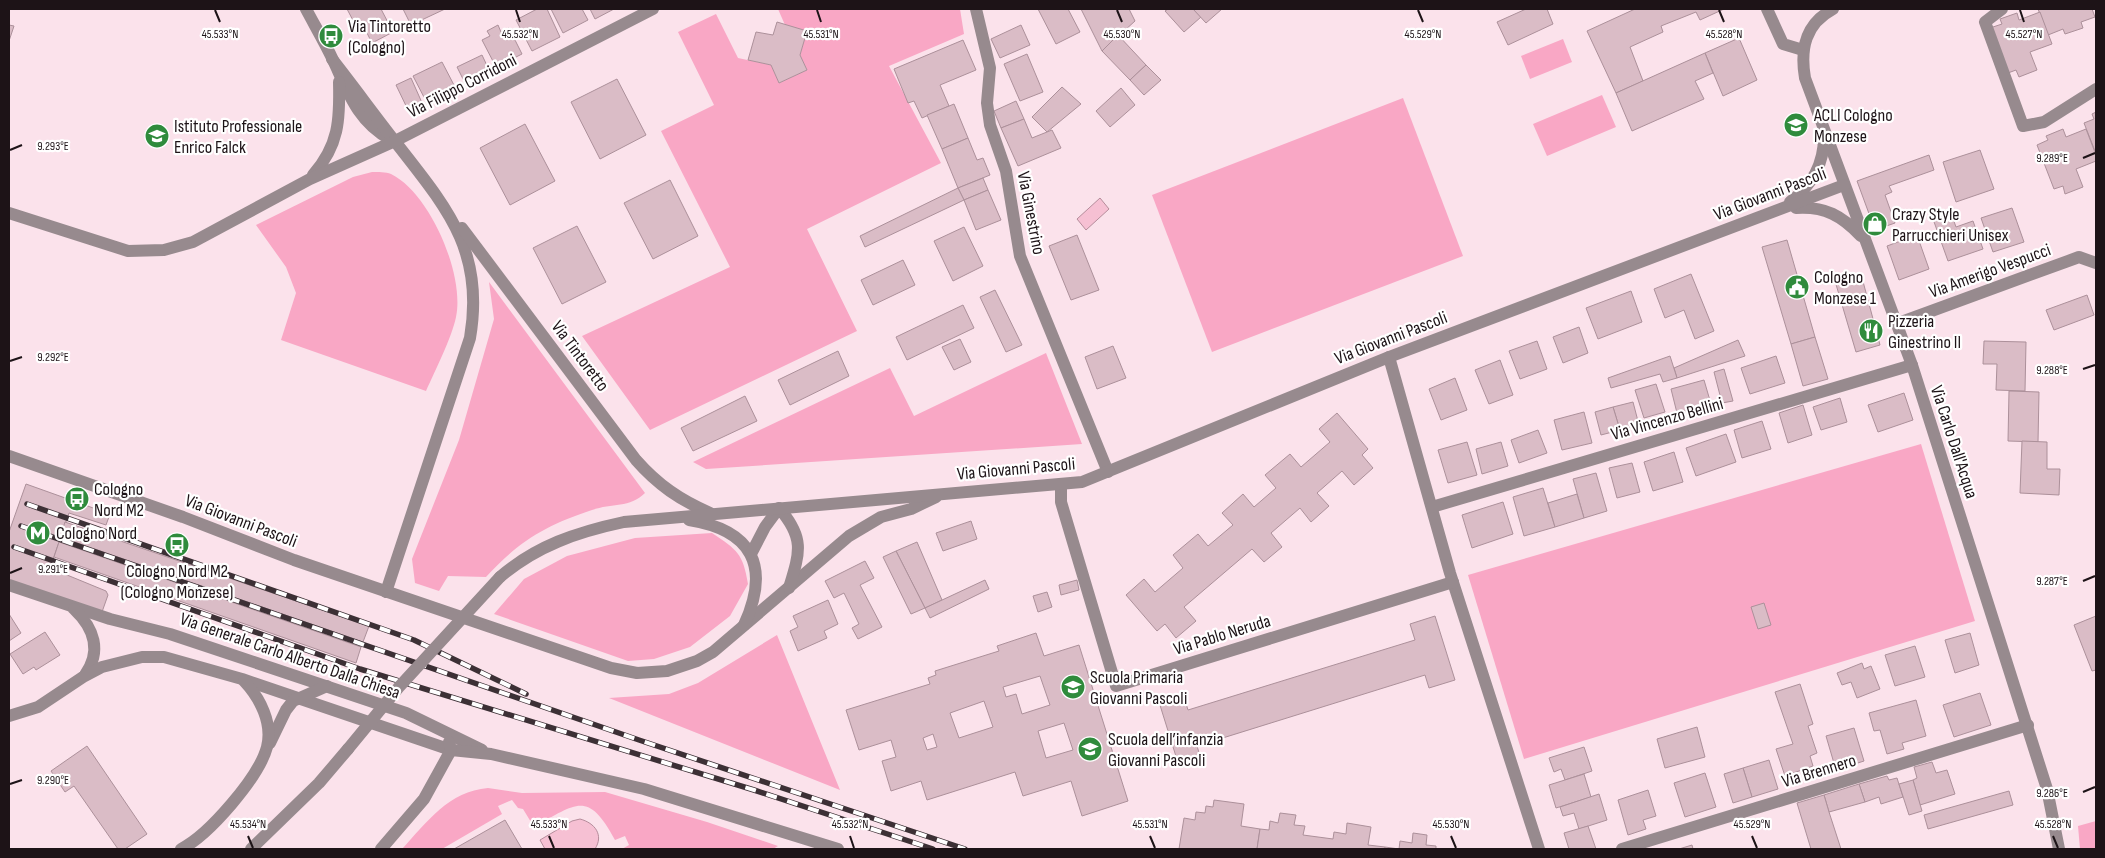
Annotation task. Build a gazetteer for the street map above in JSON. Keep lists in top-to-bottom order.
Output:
{
  "streets": {
    "street": [
      "Via Filippo Corridoni",
      "Via Giovanni Pascoli",
      "Via Ginestrino",
      "Via Amerigo Vespucci",
      "Via Tintoretto",
      "Via Vincenzo Bellini",
      "Via Carlo Dall'Acqua",
      "Via Pablo Neruda",
      "Via Generale Carlo Alberto Dalla Chiesa",
      "Via Brennero"
    ]
  },
  "crossings": [
    ["Via Filippo Corridoni", "Via Tintoretto"],
    ["Via Giovanni Pascoli", "Via Ginestrino"],
    ["Via Giovanni Pascoli", "Via Tintoretto"],
    ["Via Giovanni Pascoli", "Via Carlo Dall'Acqua"],
    ["Via Giovanni Pascoli", "Via Pablo Neruda"],
    ["Via Amerigo Vespucci", "Via Carlo Dall'Acqua"],
    ["Via Vincenzo Bellini", "Via Carlo Dall'Acqua"],
    ["Via Carlo Dall'Acqua", "Via Brennero"]
  ],
  "places": {
    "bus stop": ["Via Tintoretto (Cologno)", "Cologno Nord M2", "Cologno Nord M2 (Cologno Monzese)"],
    "school or university": [
      "ACLI Cologno Monzese",
      "Istituto Professionale Enrico Falck",
      "Scuola Primaria Giovanni Pascoli",
      "Scuola dell’infanzia Giovanni Pascoli"
    ],
    "shop": ["Crazy Style Parrucchieri Unisex"],
    "public building": ["Cologno Monzese 1"],
    "restaurant": ["Pizzeria Ginestrino II"],
    "metro station": ["Cologno Nord"]
  },
  "coordinates": [
    "45.533°N",
    "45.532°N",
    "45.531°N",
    "45.529°N",
    "45.527°N",
    "45.530°N",
    "45.528°N",
    "9.293°E",
    "9.289°E",
    "9.292°E",
    "9.288°E",
    "9.291°E",
    "9.287°E",
    "9.290°E",
    "9.286°E",
    "45.534°N"
  ]
}
